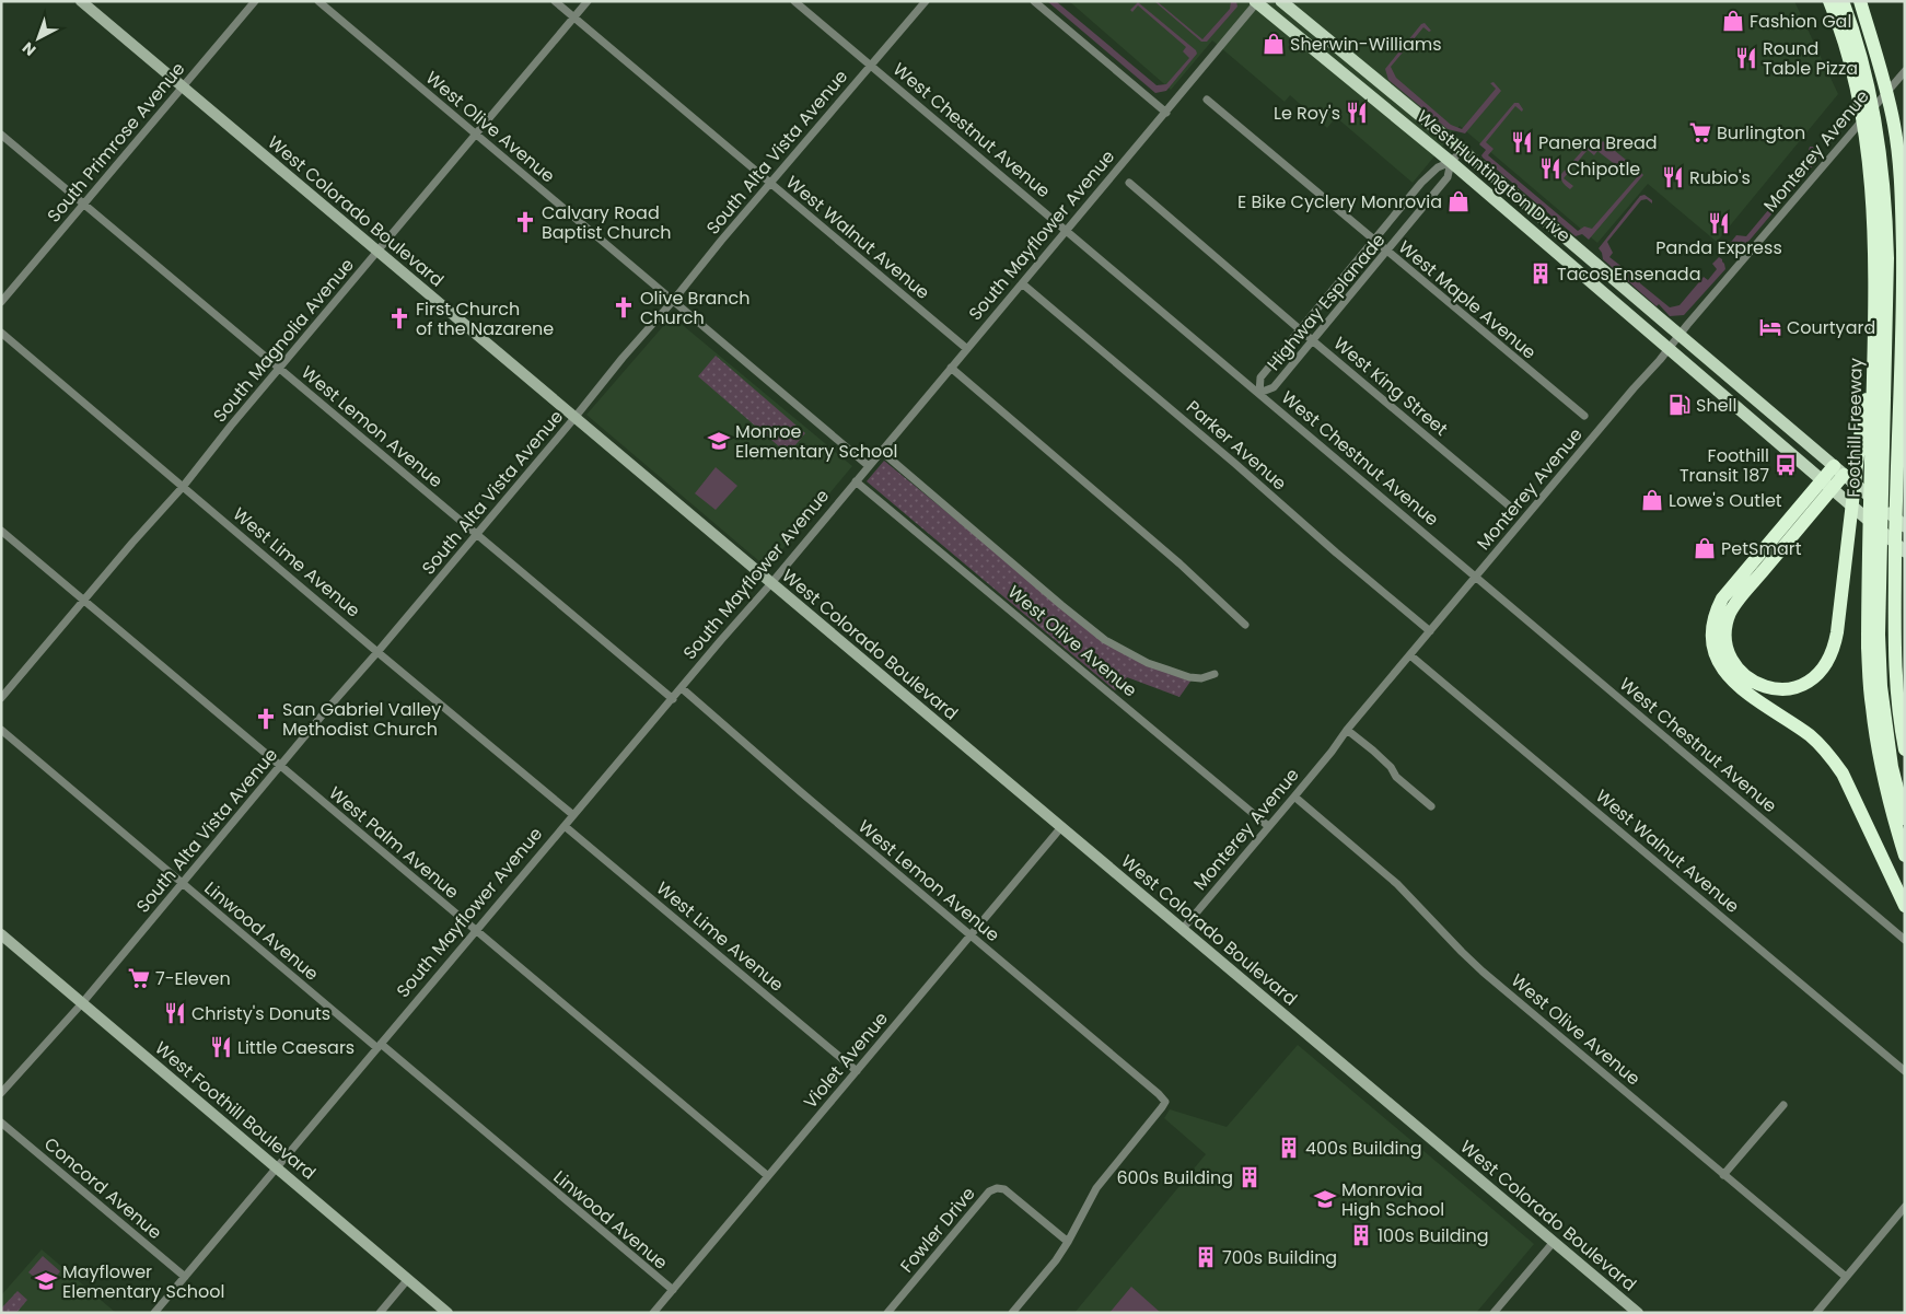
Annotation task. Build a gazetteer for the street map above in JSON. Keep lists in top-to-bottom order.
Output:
{
  "streets": {
    "highway": ["Foothill Freeway"],
    "main road": ["West Huntington Drive"],
    "street": [
      "West Olive Avenue",
      "West Chestnut Avenue",
      "South Primrose Avenue",
      "Monterey Avenue",
      "South Alta Vista Avenue",
      "West Colorado Boulevard",
      "South Mayflower Avenue",
      "West Walnut Avenue",
      "West Maple Avenue",
      "Highway Esplanade",
      "South Magnolia Avenue",
      "West King Street",
      "West Lemon Avenue",
      "Parker Avenue",
      "West Lime Avenue",
      "West Palm Avenue",
      "Linwood Avenue",
      "Violet Avenue",
      "West Foothill Boulevard",
      "Concord Avenue",
      "Fowler Drive"
    ]
  },
  "crossings": [
    ["West Olive Avenue", "Monterey Avenue"],
    ["West Olive Avenue", "South Alta Vista Avenue"],
    ["West Olive Avenue", "South Mayflower Avenue"],
    ["West Olive Avenue", "South Magnolia Avenue"],
    ["West Chestnut Avenue", "Monterey Avenue"],
    ["West Chestnut Avenue", "South Alta Vista Avenue"],
    ["West Chestnut Avenue", "South Mayflower Avenue"],
    ["West Chestnut Avenue", "Highway Esplanade"],
    ["South Primrose Avenue", "West Colorado Boulevard"],
    ["South Primrose Avenue", "West Lemon Avenue"],
    ["Monterey Avenue", "West Huntington Drive"],
    ["Monterey Avenue", "West Colorado Boulevard"],
    ["Monterey Avenue", "West Walnut Avenue"],
    ["Monterey Avenue", "Parker Avenue"],
    ["South Alta Vista Avenue", "West Colorado Boulevard"],
    ["South Alta Vista Avenue", "West Walnut Avenue"],
    ["South Alta Vista Avenue", "West Lemon Avenue"],
    ["South Alta Vista Avenue", "West Lime Avenue"],
    ["South Alta Vista Avenue", "West Palm Avenue"],
    ["South Alta Vista Avenue", "Linwood Avenue"],
    ["South Alta Vista Avenue", "West Foothill Boulevard"],
    ["West Huntington Drive", "South Mayflower Avenue"],
    ["West Huntington Drive", "Highway Esplanade"],
    ["West Colorado Boulevard", "South Mayflower Avenue"],
    ["West Colorado Boulevard", "South Magnolia Avenue"],
    ["West Colorado Boulevard", "Violet Avenue"],
    ["South Mayflower Avenue", "West Walnut Avenue"],
    ["South Mayflower Avenue", "West Lemon Avenue"],
    ["South Mayflower Avenue", "Parker Avenue"],
    ["South Mayflower Avenue", "West Lime Avenue"],
    ["South Mayflower Avenue", "West Palm Avenue"],
    ["South Mayflower Avenue", "Linwood Avenue"],
    ["South Mayflower Avenue", "West Foothill Boulevard"],
    ["South Mayflower Avenue", "Concord Avenue"],
    ["West Walnut Avenue", "South Magnolia Avenue"],
    ["West Maple Avenue", "Highway Esplanade"],
    ["Highway Esplanade", "West King Street"],
    ["South Magnolia Avenue", "West Lemon Avenue"],
    ["South Magnolia Avenue", "West Lime Avenue"],
    ["South Magnolia Avenue", "West Palm Avenue"],
    ["West Lemon Avenue", "Violet Avenue"],
    ["West Lemon Avenue", "Fowler Drive"],
    ["West Lime Avenue", "Violet Avenue"],
    ["West Palm Avenue", "Violet Avenue"],
    ["Linwood Avenue", "Violet Avenue"]
  ],
  "places": {
    "shop": [
      "Fashion Gal",
      "Sherwin-Williams",
      "E Bike Cyclery Monrovia",
      "Lowe's Outlet",
      "PetSmart"
    ],
    "restaurant": [
      "Round Table Pizza",
      "Le Roy's",
      "Panera Bread",
      "Chipotle",
      "Rubio's",
      "Panda Express",
      "Christy's Donuts",
      "Little Caesars"
    ],
    "supermarket": ["Burlington", "7-Eleven"],
    "church": [
      "Calvary Road Baptist Church",
      "Olive Branch Church",
      "First Church of the Nazarene",
      "San Gabriel Valley Methodist Church"
    ],
    "building": [
      "Tacos Ensenada",
      "400s Building",
      "600s Building",
      "100s Building",
      "700s Building"
    ],
    "hotel": ["Courtyard"],
    "fuel station": ["Shell"],
    "school or university": ["Monroe Elementary School", "Monrovia High School", "Mayflower Elementary School"],
    "bus stop": ["Foothill Transit 187"]
  },
  "north": "bottom left"
}
